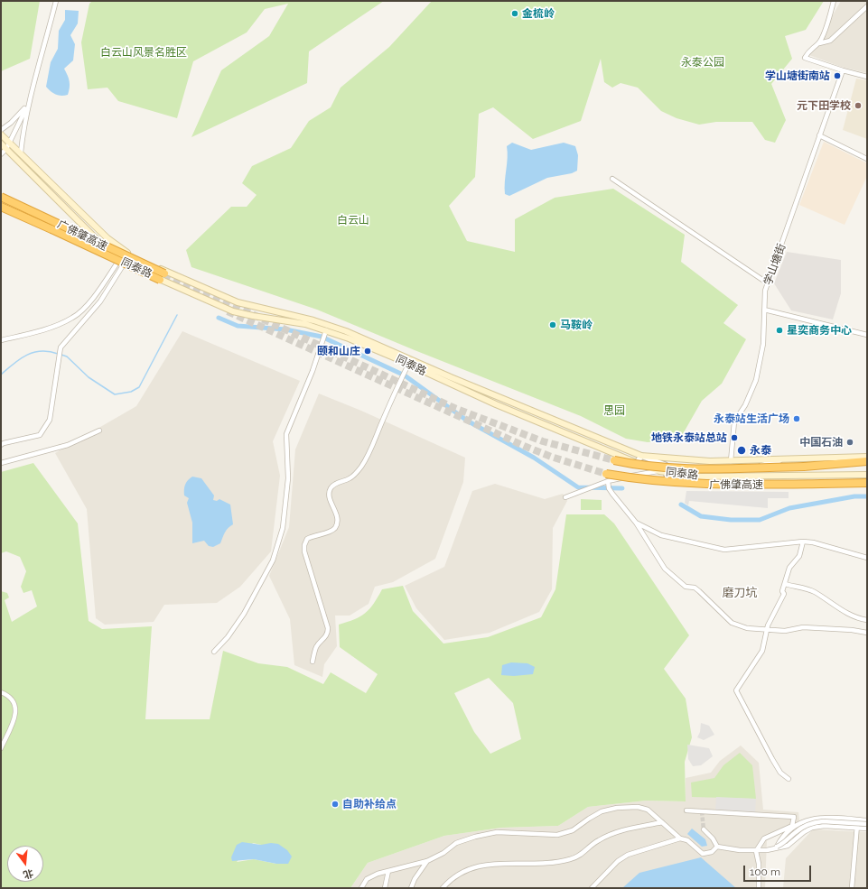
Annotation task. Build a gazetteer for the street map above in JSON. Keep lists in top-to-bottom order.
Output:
{
  "streets": {
    "highway": ["广佛肇高速"],
    "main road": ["同泰路"],
    "street": ["学山塘街"]
  },
  "crossings": [
    ["学山塘街", "同泰路"]
  ],
  "districts": ["磨刀坑"],
  "parks": [
    "白云山风景名胜区",
    "永泰公园",
    "白云山",
    "思园"
  ],
  "places": [
    "金梳岭",
    "学山塘街南站",
    "元下田学校",
    "马鞍岭",
    "星奕商务中心",
    "颐和山庄",
    "永泰站生活广场",
    "地铁永泰站总站",
    "中国石油",
    "永泰",
    "自助补给点"
  ],
  "scale_bar": "100 m",
  "north": "bottom"
}
